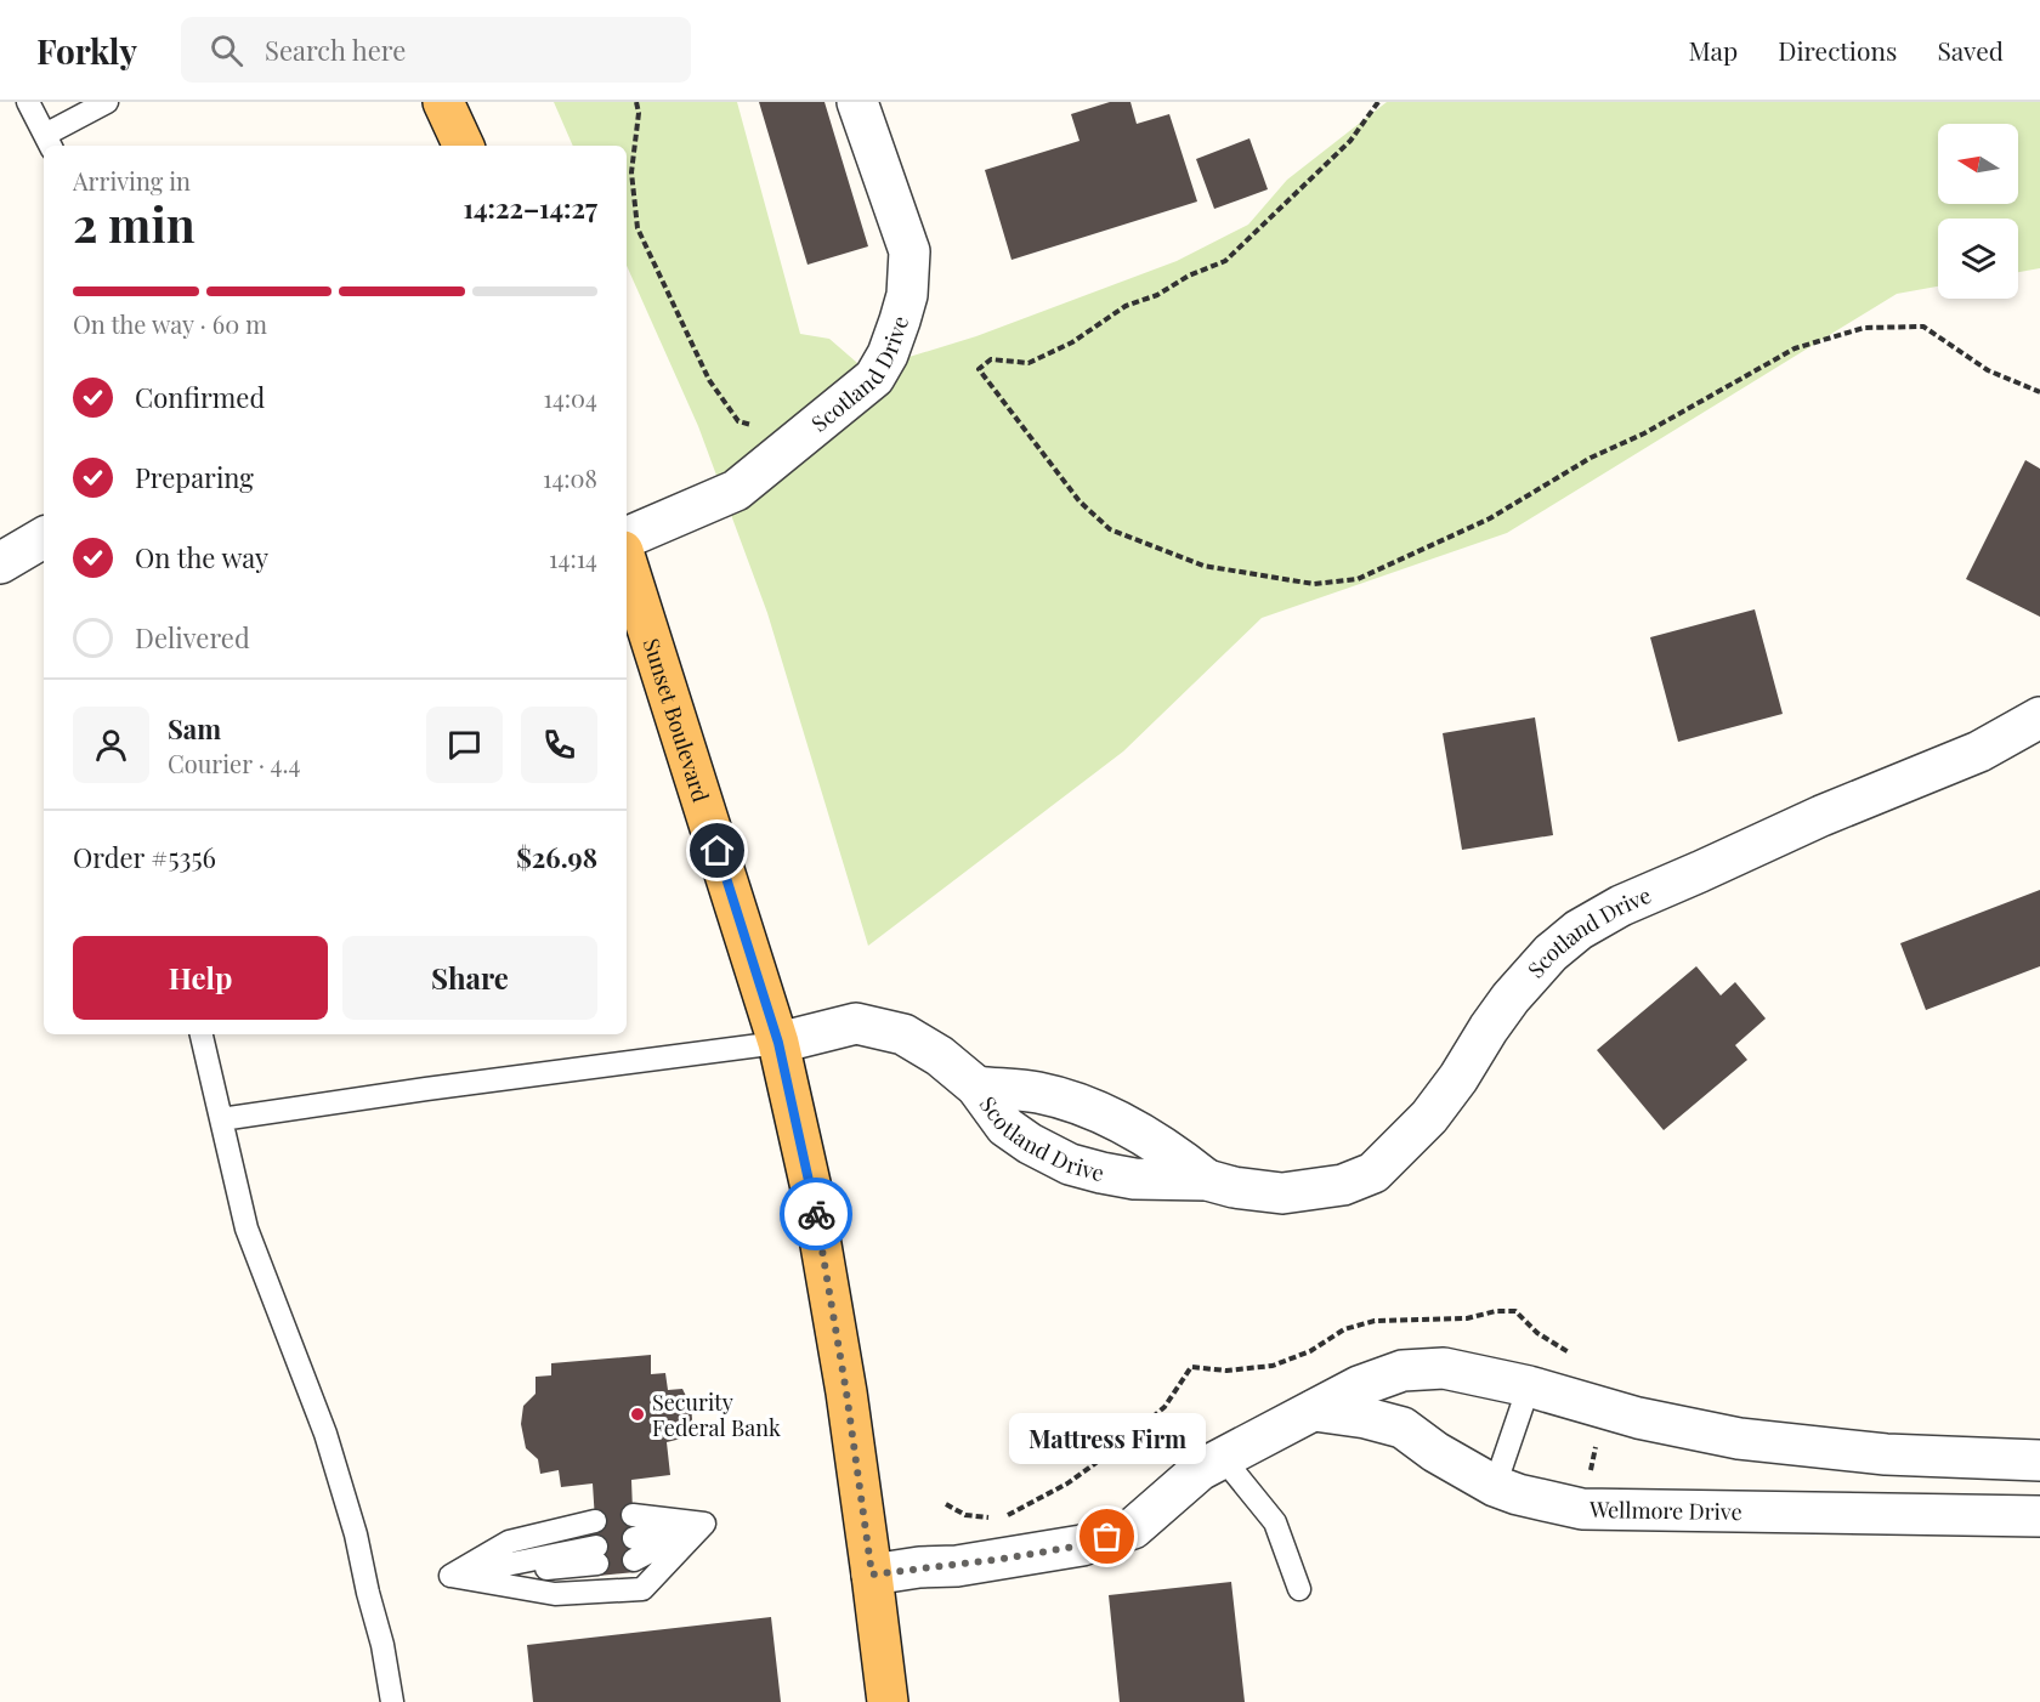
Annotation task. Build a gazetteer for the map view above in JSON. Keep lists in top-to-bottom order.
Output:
{
  "streets": {
    "main road": ["Sunset Boulevard"],
    "street": ["Scotland Drive", "Wellmore Drive"]
  },
  "crossings": [
    ["Scotland Drive", "Sunset Boulevard"]
  ],
  "places": ["Security Federal Bank", "Mattress Firm"],
  "north": "left",
  "page": {
    "header": "Forkly",
    "search": "Search here",
    "nav": ["Map", "Directions", "Saved"],
    "heading": ["2 min", "Arriving in", "14:22–14:27"],
    "panel": [
      "Sam",
      "Courier · 4.4",
      "Order #5356",
      "$26.98"
    ],
    "bar": "On the way · 60 m",
    "list": [
      ["Confirmed", "14:04"],
      ["Preparing", "14:08"],
      ["On the way", "14:14"],
      "Delivered"
    ],
    "buttons": ["Help", "Share"],
    "bubble": "Mattress Firm"
  }
}
